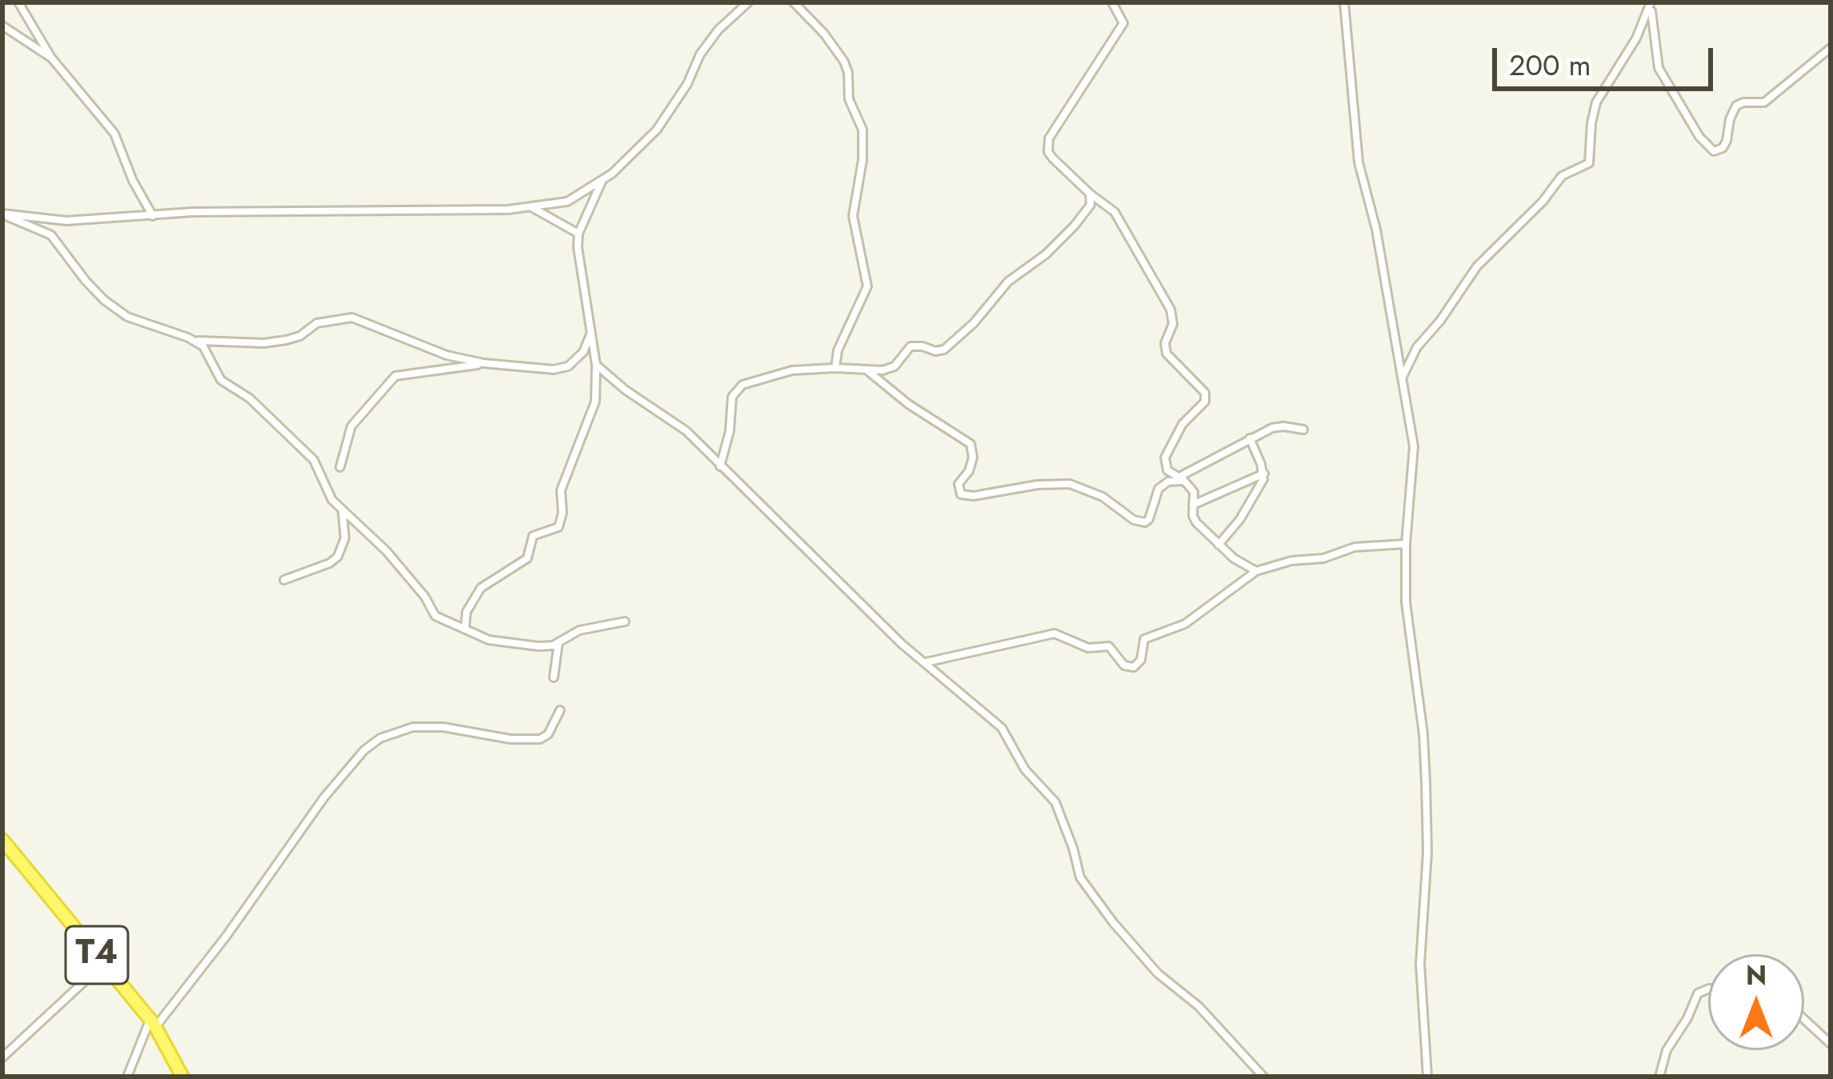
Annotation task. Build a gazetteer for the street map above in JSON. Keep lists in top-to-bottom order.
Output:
{
  "streets": {
    "highway": ["T4"]
  },
  "scale_bar": "200 m",
  "north": "top"
}
